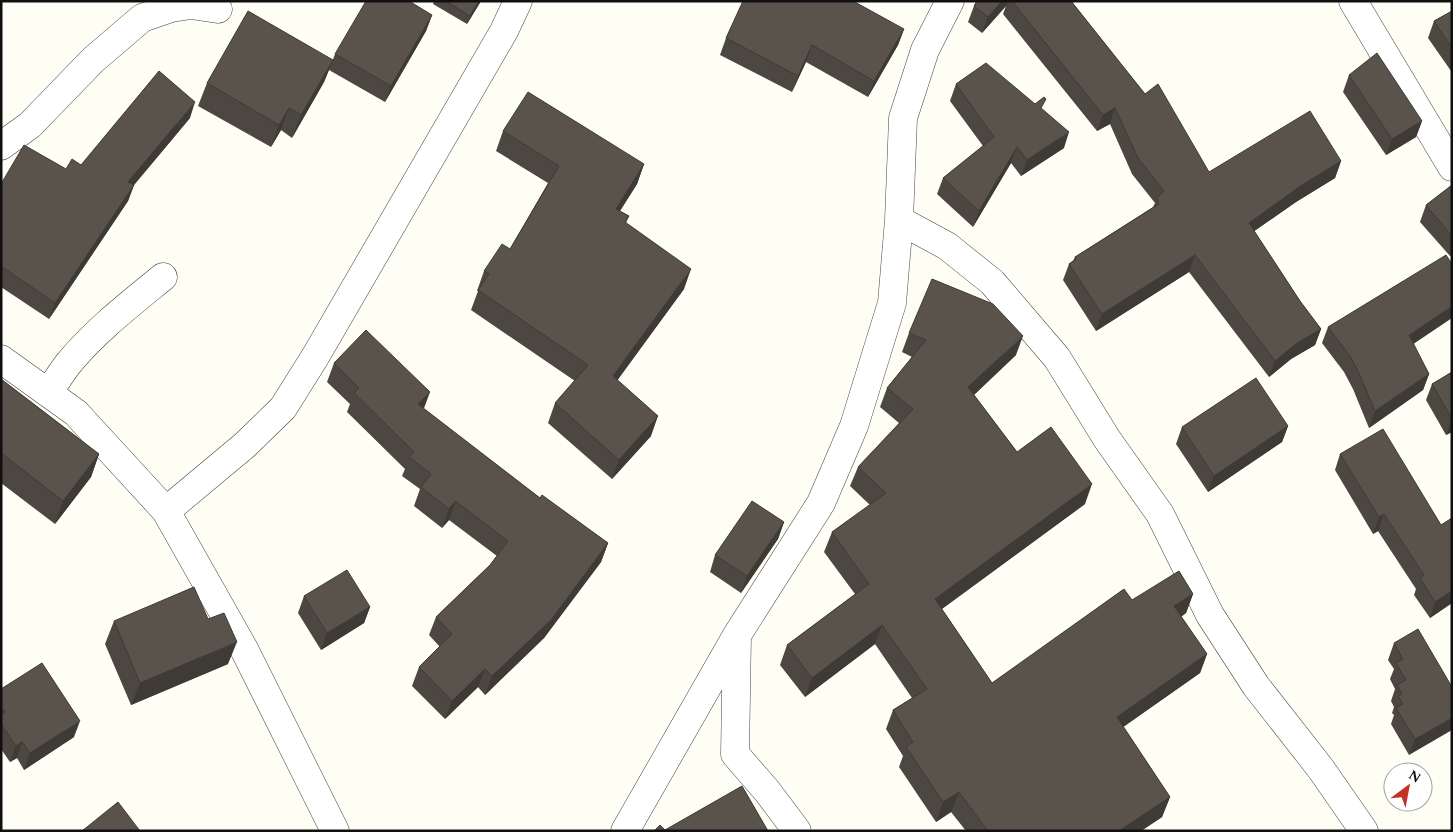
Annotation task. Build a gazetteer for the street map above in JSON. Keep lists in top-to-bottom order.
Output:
{
  "north": "top right"
}
